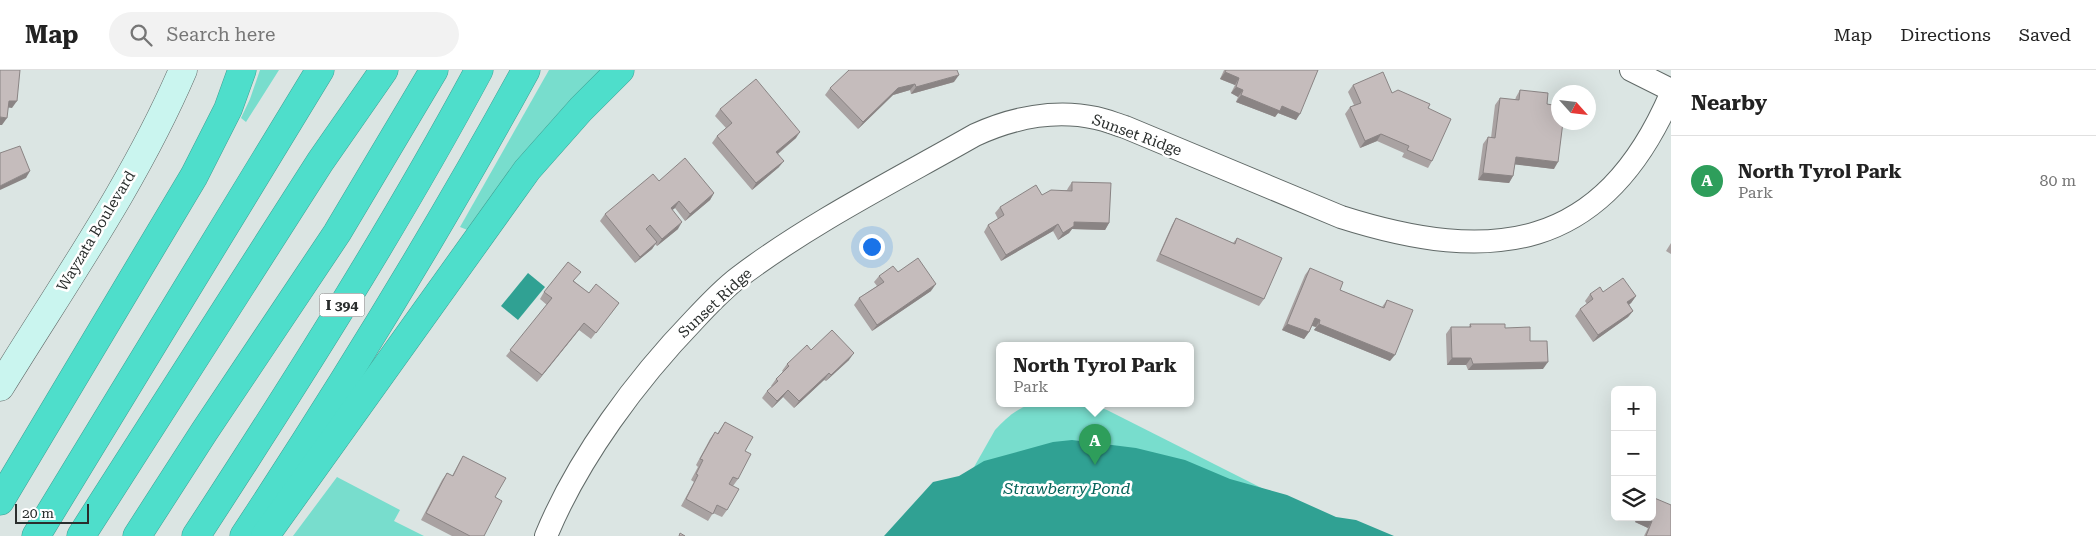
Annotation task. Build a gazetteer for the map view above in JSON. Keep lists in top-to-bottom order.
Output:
{
  "streets": {
    "highway": ["I 394"],
    "street": ["Sunset Ridge", "Wayzata Boulevard"]
  },
  "water": ["Strawberry Pond"],
  "scale_bar": "20 m",
  "north": "bottom right",
  "page": {
    "header": "Map",
    "search": "Search here",
    "nav": ["Map", "Directions", "Saved"],
    "heading": "Nearby",
    "list": [
      {
        "mark": "A",
        "name": "North Tyrol Park",
        "note": "Park",
        "value": "80 m"
      }
    ],
    "popup": ["North Tyrol Park", "Park"],
    "map_buttons": ["+", "−"],
    "pins": "A",
    "scale": "20 m"
  }
}
